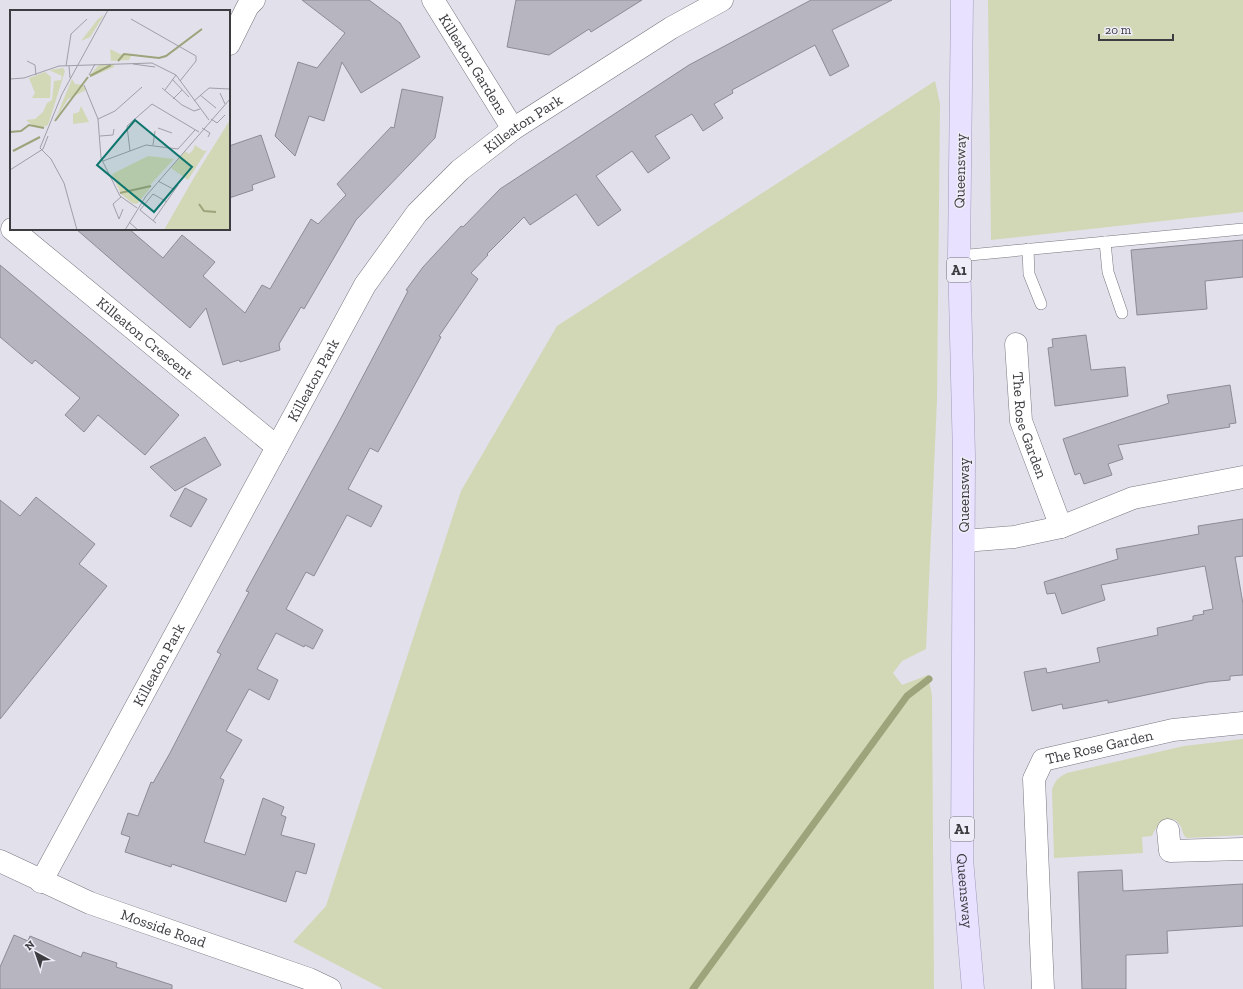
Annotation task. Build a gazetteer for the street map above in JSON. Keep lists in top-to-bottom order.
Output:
{
  "streets": {
    "main road": ["Queensway", "A1"],
    "street": [
      "Killeaton Gardens",
      "Killeaton Park",
      "Killeaton Crescent",
      "The Rose Garden",
      "Mosside Road"
    ]
  },
  "crossings": [
    ["Killeaton Gardens", "Killeaton Park"],
    ["Killeaton Park", "Killeaton Crescent"],
    ["Killeaton Park", "Mosside Road"]
  ],
  "scale_bar": "20 m",
  "north": "top left"
}
